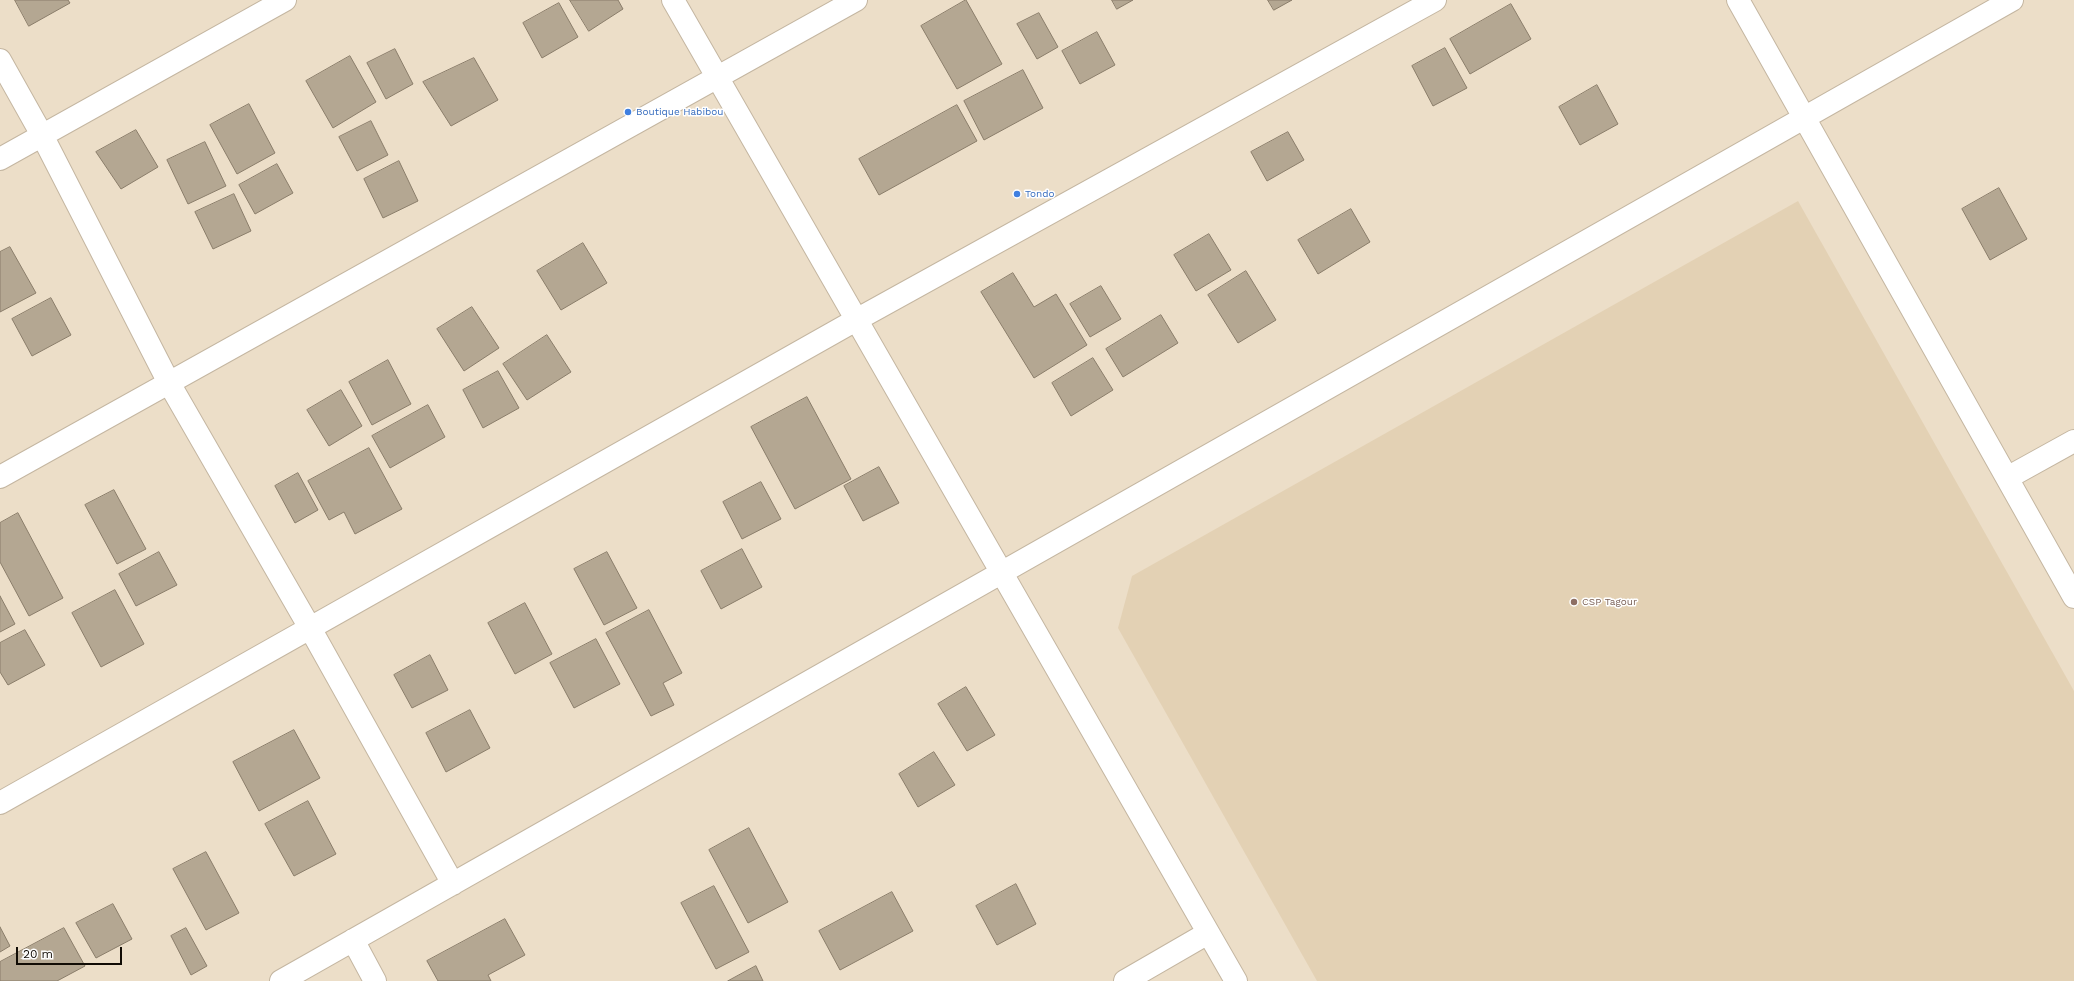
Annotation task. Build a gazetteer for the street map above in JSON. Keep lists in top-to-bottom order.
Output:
{
  "places": ["Boutique Habibou", "Tondo", "CSP Tagour"],
  "scale_bar": "20 m"
}
